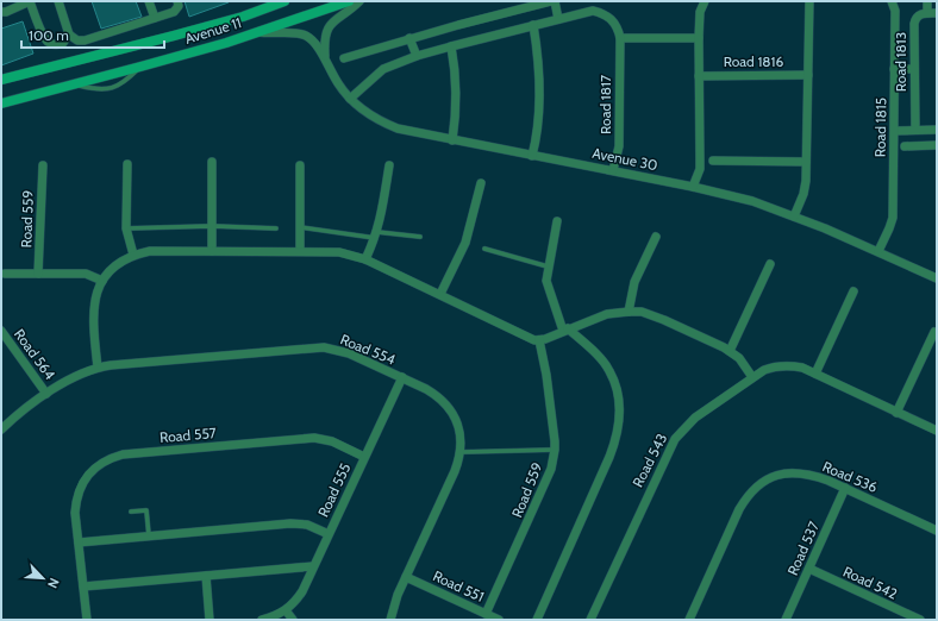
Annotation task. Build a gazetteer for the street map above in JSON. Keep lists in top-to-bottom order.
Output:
{
  "streets": {
    "street": [
      "Avenue 11",
      "Road 1816",
      "Road 1813",
      "Road 1817",
      "Road 1815",
      "Avenue 30",
      "Road 559",
      "Road 554",
      "Road 564",
      "Road 557",
      "Road 543",
      "Road 536",
      "Road 555",
      "Road 537",
      "Road 542",
      "Road 551"
    ]
  },
  "crossings": [
    ["Avenue 11", "Avenue 30"],
    ["Road 1817", "Avenue 30"],
    ["Road 1815", "Avenue 30"],
    ["Road 559", "Road 551"],
    ["Road 554", "Road 564"],
    ["Road 554", "Road 555"],
    ["Road 554", "Road 551"],
    ["Road 557", "Road 555"],
    ["Road 536", "Road 537"],
    ["Road 537", "Road 542"]
  ],
  "scale_bar": "100 m",
  "north": "bottom right"
}
